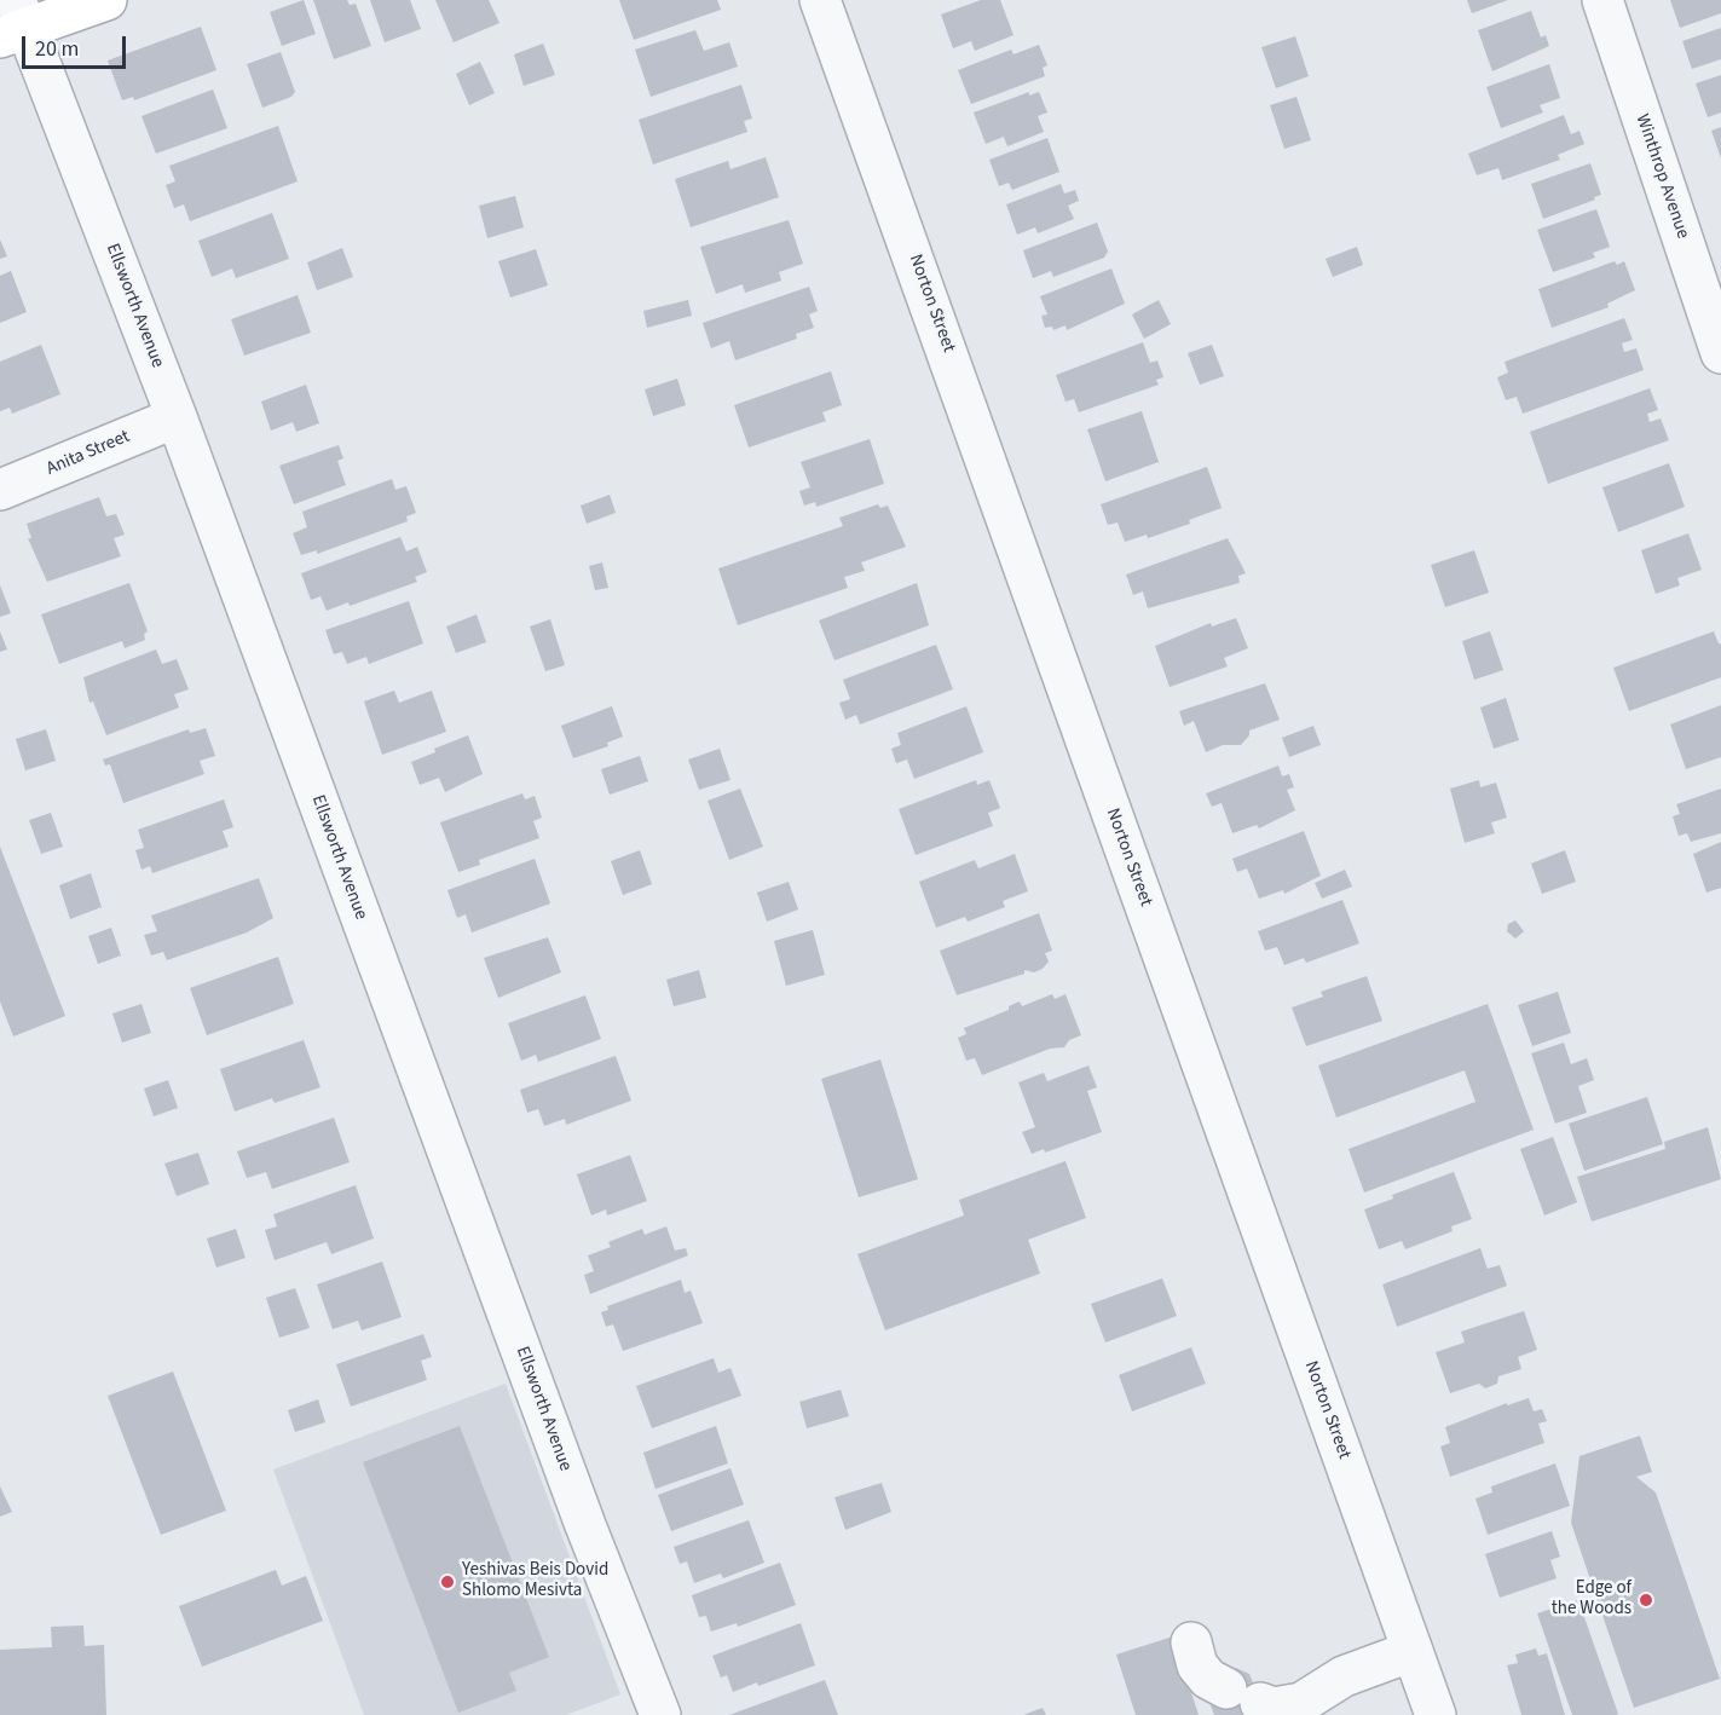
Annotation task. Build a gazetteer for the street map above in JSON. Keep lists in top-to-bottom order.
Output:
{
  "streets": {
    "street": [
      "Winthrop Avenue",
      "Norton Street",
      "Ellsworth Avenue",
      "Anita Street"
    ]
  },
  "crossings": [
    ["Ellsworth Avenue", "Anita Street"]
  ],
  "places": ["Yeshivas Beis Dovid Shlomo Mesivta", "Edge of the Woods"],
  "scale_bar": "20 m"
}
